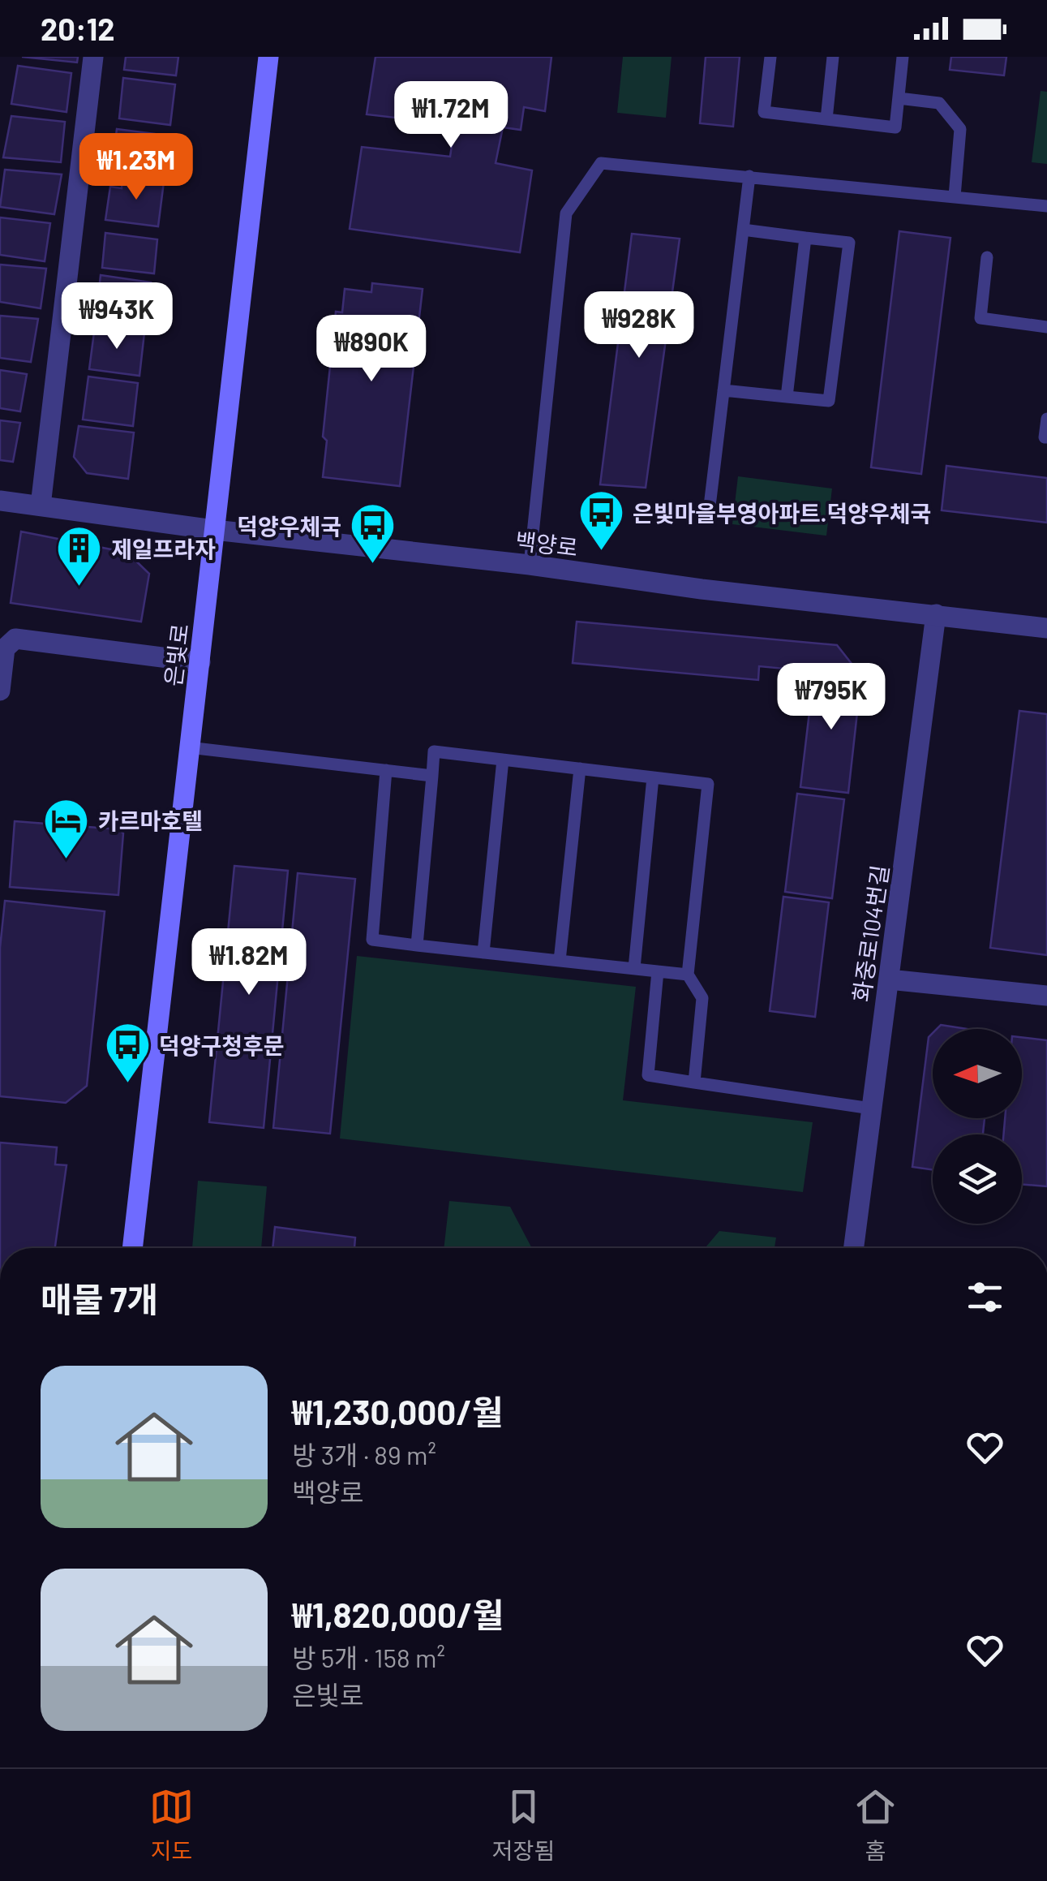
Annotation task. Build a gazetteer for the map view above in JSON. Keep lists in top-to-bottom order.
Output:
{
  "streets": {
    "main road": ["은빛로"],
    "street": ["백양로", "화중로104번길"]
  },
  "crossings": [
    ["백양로", "은빛로"],
    ["백양로", "화중로104번길"]
  ],
  "places": {
    "bus stop": ["은빛마을부영아파트.덕양우체국", "덕양우체국", "덕양구청후문"],
    "building": ["제일프라자"],
    "hotel": ["카르마호텔"]
  },
  "north": "left",
  "page": {
    "status": "20:12",
    "price": [
      "₩1.72M",
      "₩1.23M",
      "₩943K",
      "₩928K",
      "₩890K",
      "₩795K",
      "₩1.82M"
    ],
    "heading": "매물 7개",
    "list": [
      {
        "name": "₩1,230,000/월",
        "note": "방 3개 · 89 m² · 백양로"
      },
      {
        "name": "₩1,820,000/월",
        "note": "방 5개 · 158 m² · 은빛로"
      }
    ],
    "tabs": ["지도", "저장됨", "홈"]
  }
}
